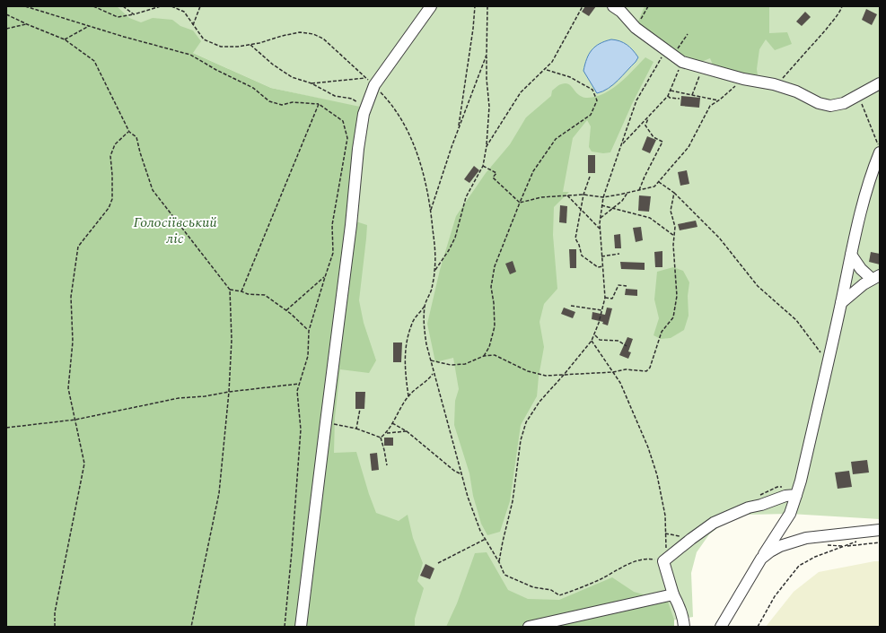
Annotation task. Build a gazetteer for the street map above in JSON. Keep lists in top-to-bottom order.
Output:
{
  "parks": ["Голосіївський ліс"]
}
